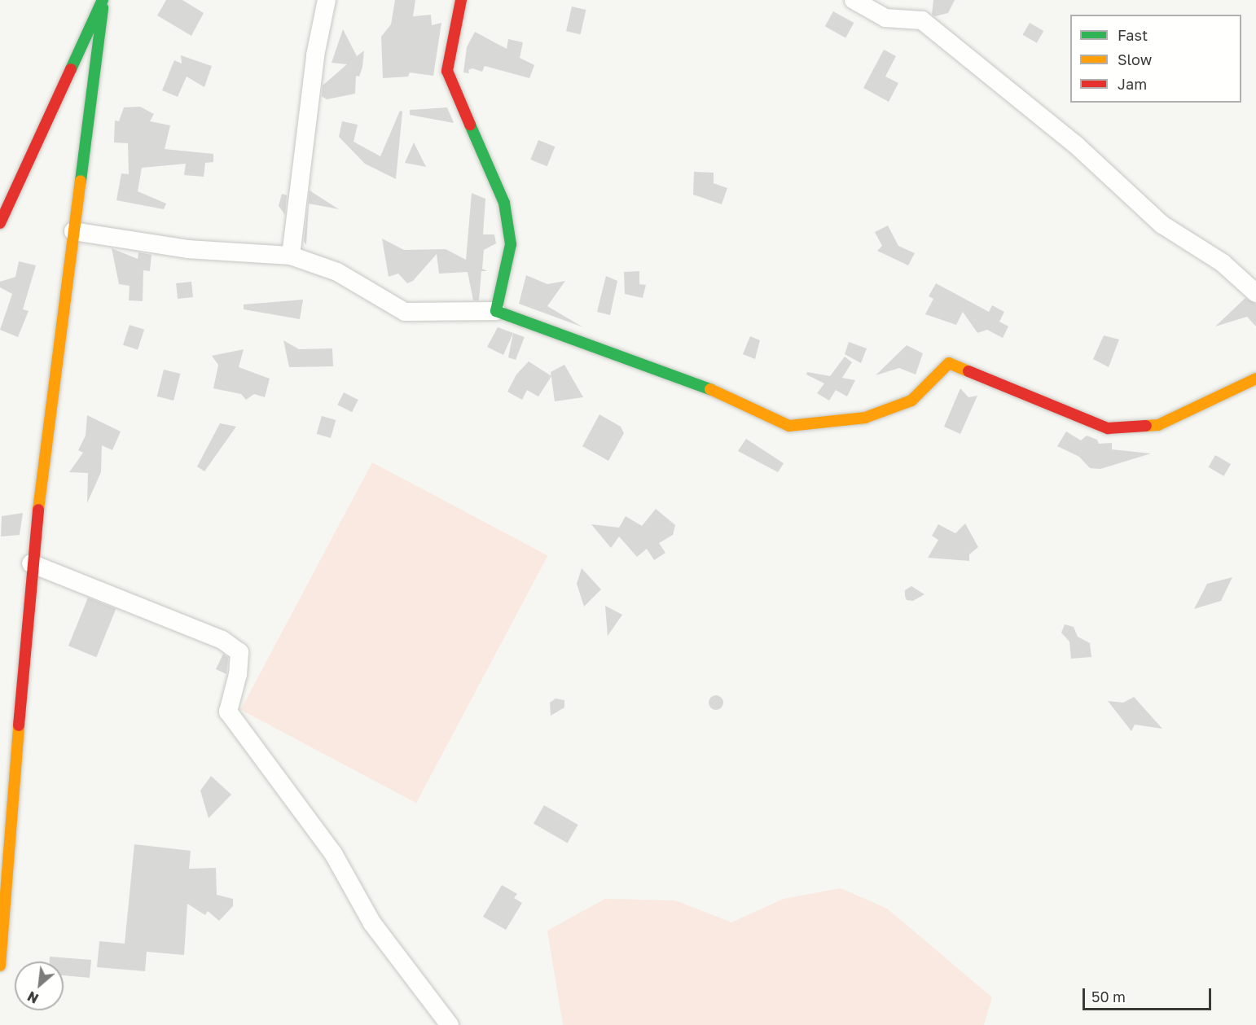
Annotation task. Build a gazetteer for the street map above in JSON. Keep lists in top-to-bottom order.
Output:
{
  "legend": ["Fast", "Slow", "Jam"],
  "scale_bar": "50 m",
  "north": "bottom left"
}
